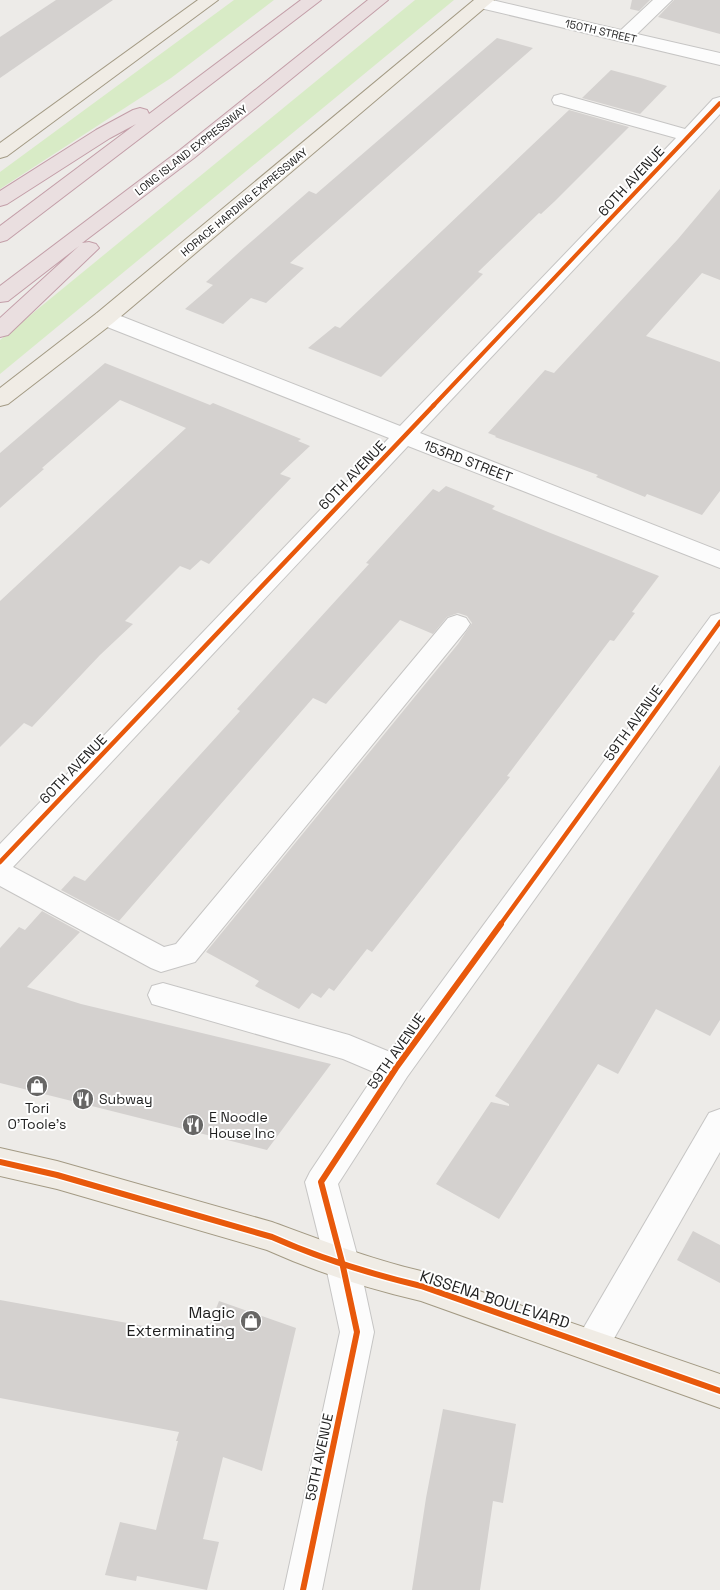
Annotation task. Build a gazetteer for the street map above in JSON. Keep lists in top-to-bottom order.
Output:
{
  "streets": {
    "highway": ["LONG ISLAND EXPRESSWAY"],
    "main road": ["HORACE HARDING EXPRESSWAY", "KISSENA BOULEVARD"],
    "street": [
      "150TH STREET",
      "60TH AVENUE",
      "153RD STREET",
      "59TH AVENUE"
    ]
  },
  "crossings": [
    ["150TH STREET", "HORACE HARDING EXPRESSWAY"],
    ["60TH AVENUE", "153RD STREET"],
    ["HORACE HARDING EXPRESSWAY", "153RD STREET"],
    ["59TH AVENUE", "KISSENA BOULEVARD"]
  ],
  "places": {
    "shop": ["Tori O'Toole's", "Magic Exterminating"],
    "restaurant": ["Subway", "E Noodle House Inc"]
  }
}
